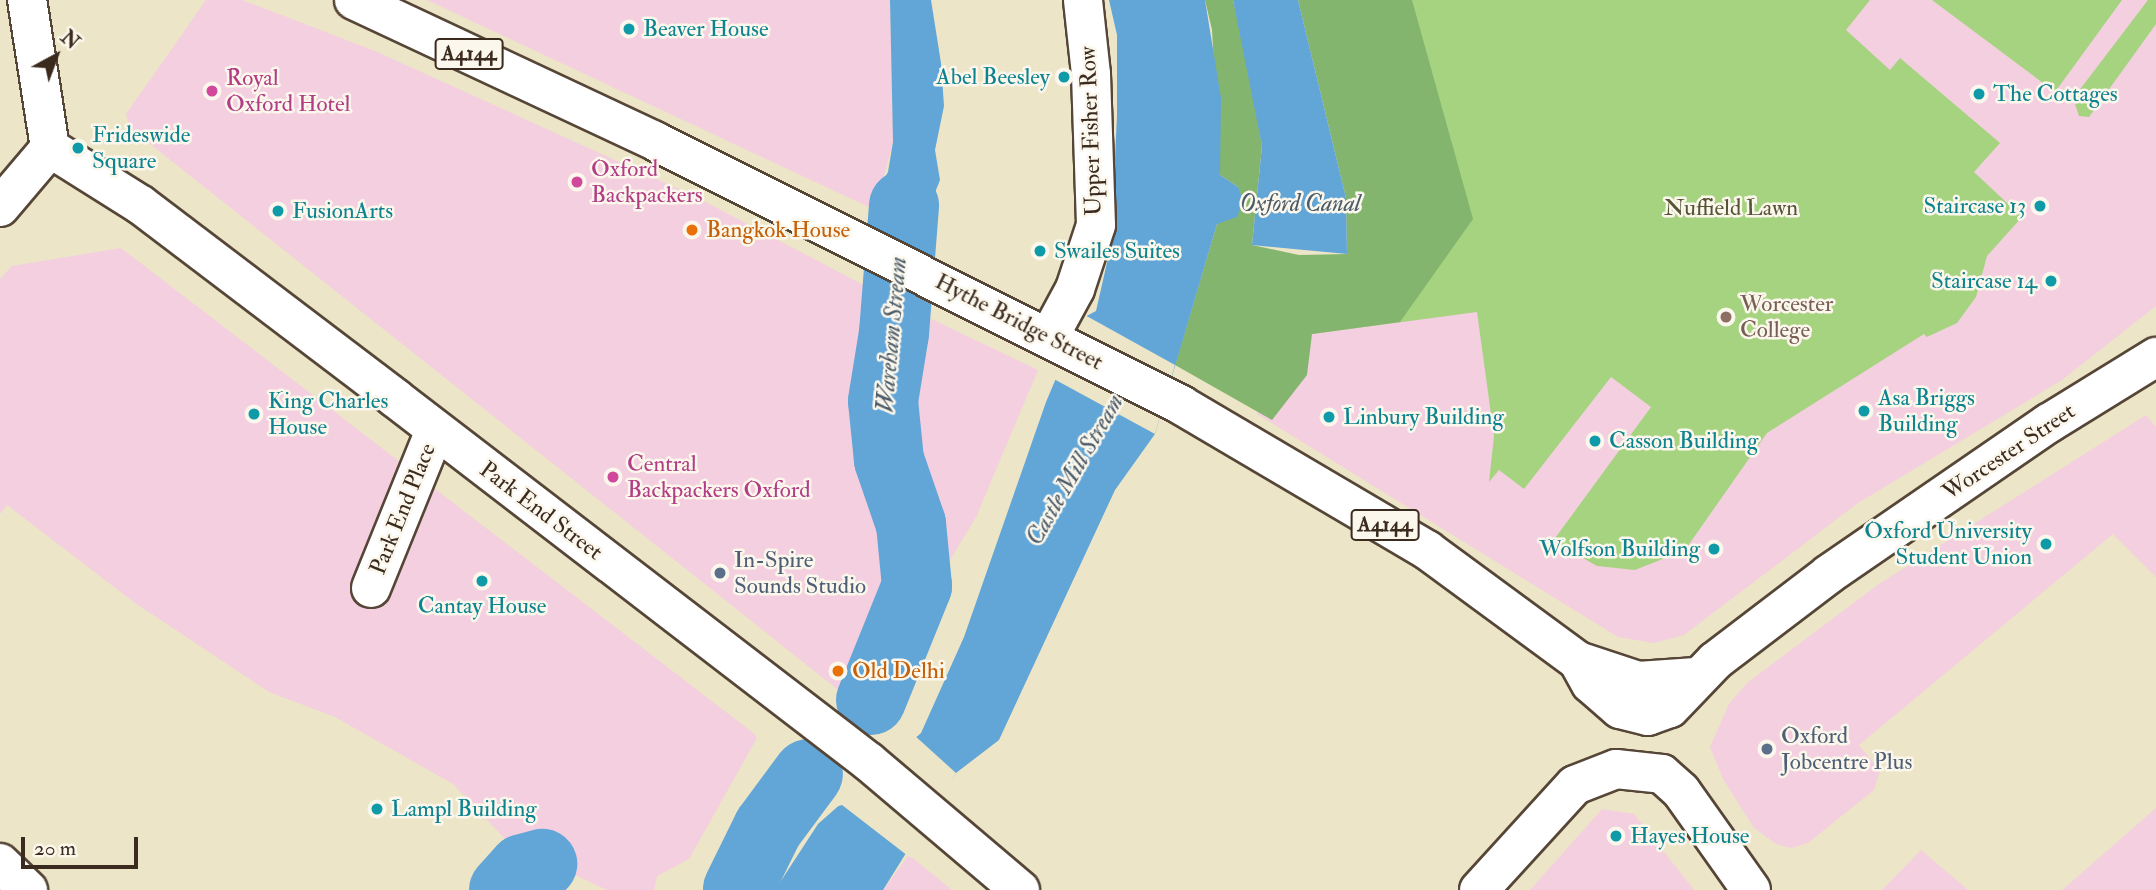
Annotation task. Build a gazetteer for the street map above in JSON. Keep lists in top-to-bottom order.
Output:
{
  "streets": {
    "main road": [
      "A4144",
      "Upper Fisher Row",
      "Hythe Bridge Street",
      "Worcester Street",
      "Park End Place",
      "Park End Street"
    ]
  },
  "crossings": [
    ["Upper Fisher Row", "Hythe Bridge Street"],
    ["Hythe Bridge Street", "Worcester Street"],
    ["Park End Place", "Park End Street"]
  ],
  "water": ["Oxford Canal", "Wareham Stream", "Castle Mill Stream"],
  "parks": ["Nuffield Lawn"],
  "places": [
    "Beaver House",
    "Abel Beesley",
    "Royal Oxford Hotel",
    "The Cottages",
    "Frideswide Square",
    "Oxford Backpackers",
    "Staircase 13",
    "FusionArts",
    "Bangkok House",
    "Swailes Suites",
    "Staircase 14",
    "Worcester College",
    "Asa Briggs Building",
    "King Charles House",
    "Linbury Building",
    "Casson Building",
    "Central Backpackers Oxford",
    "Oxford University Student Union",
    "Wolfson Building",
    "In-Spire Sounds Studio",
    "Cantay House",
    "Old Delhi",
    "Oxford Jobcentre Plus",
    "Lampl Building",
    "Hayes House"
  ],
  "scale_bar": "20 m",
  "north": "top right"
}
